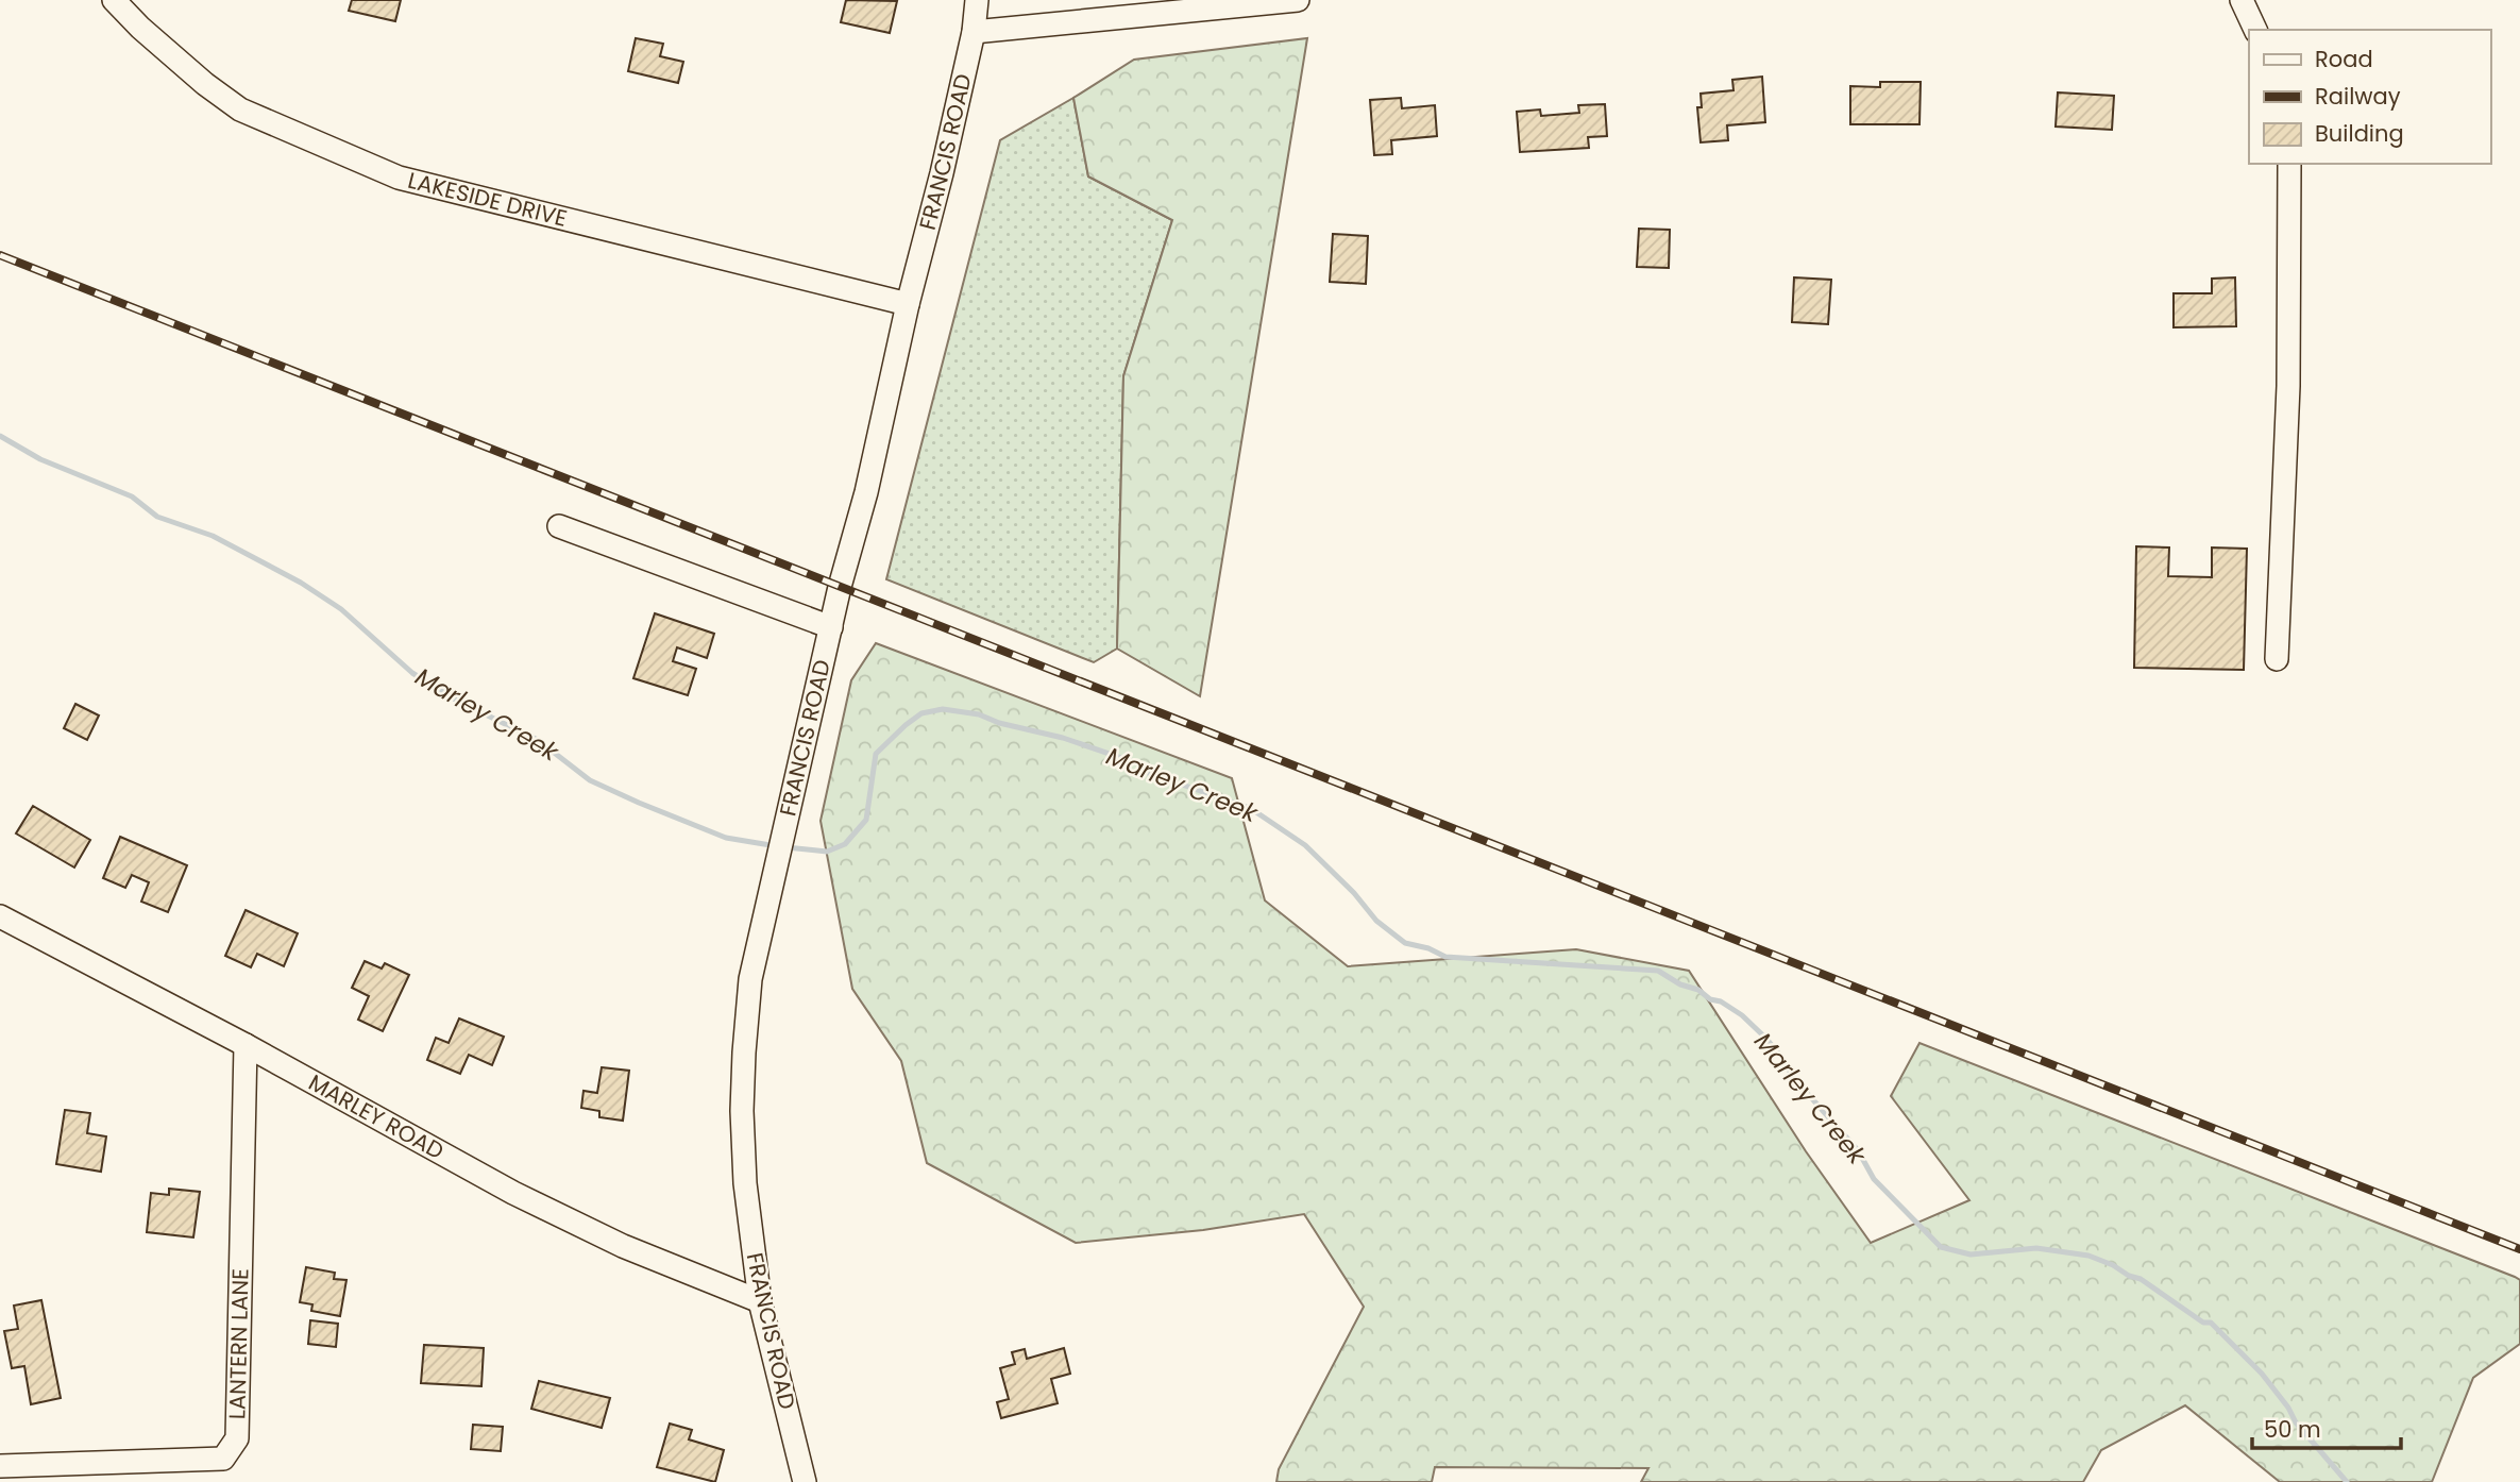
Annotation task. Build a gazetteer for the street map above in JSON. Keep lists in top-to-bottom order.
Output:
{
  "streets": {
    "street": [
      "FRANCIS ROAD",
      "LAKESIDE DRIVE",
      "MARLEY ROAD",
      "LANTERN LANE"
    ]
  },
  "crossings": [
    ["FRANCIS ROAD", "LAKESIDE DRIVE"],
    ["FRANCIS ROAD", "MARLEY ROAD"],
    ["MARLEY ROAD", "LANTERN LANE"]
  ],
  "water": ["Marley Creek"],
  "legend": ["Road", "Railway", "Building"],
  "scale_bar": "50 m"
}
